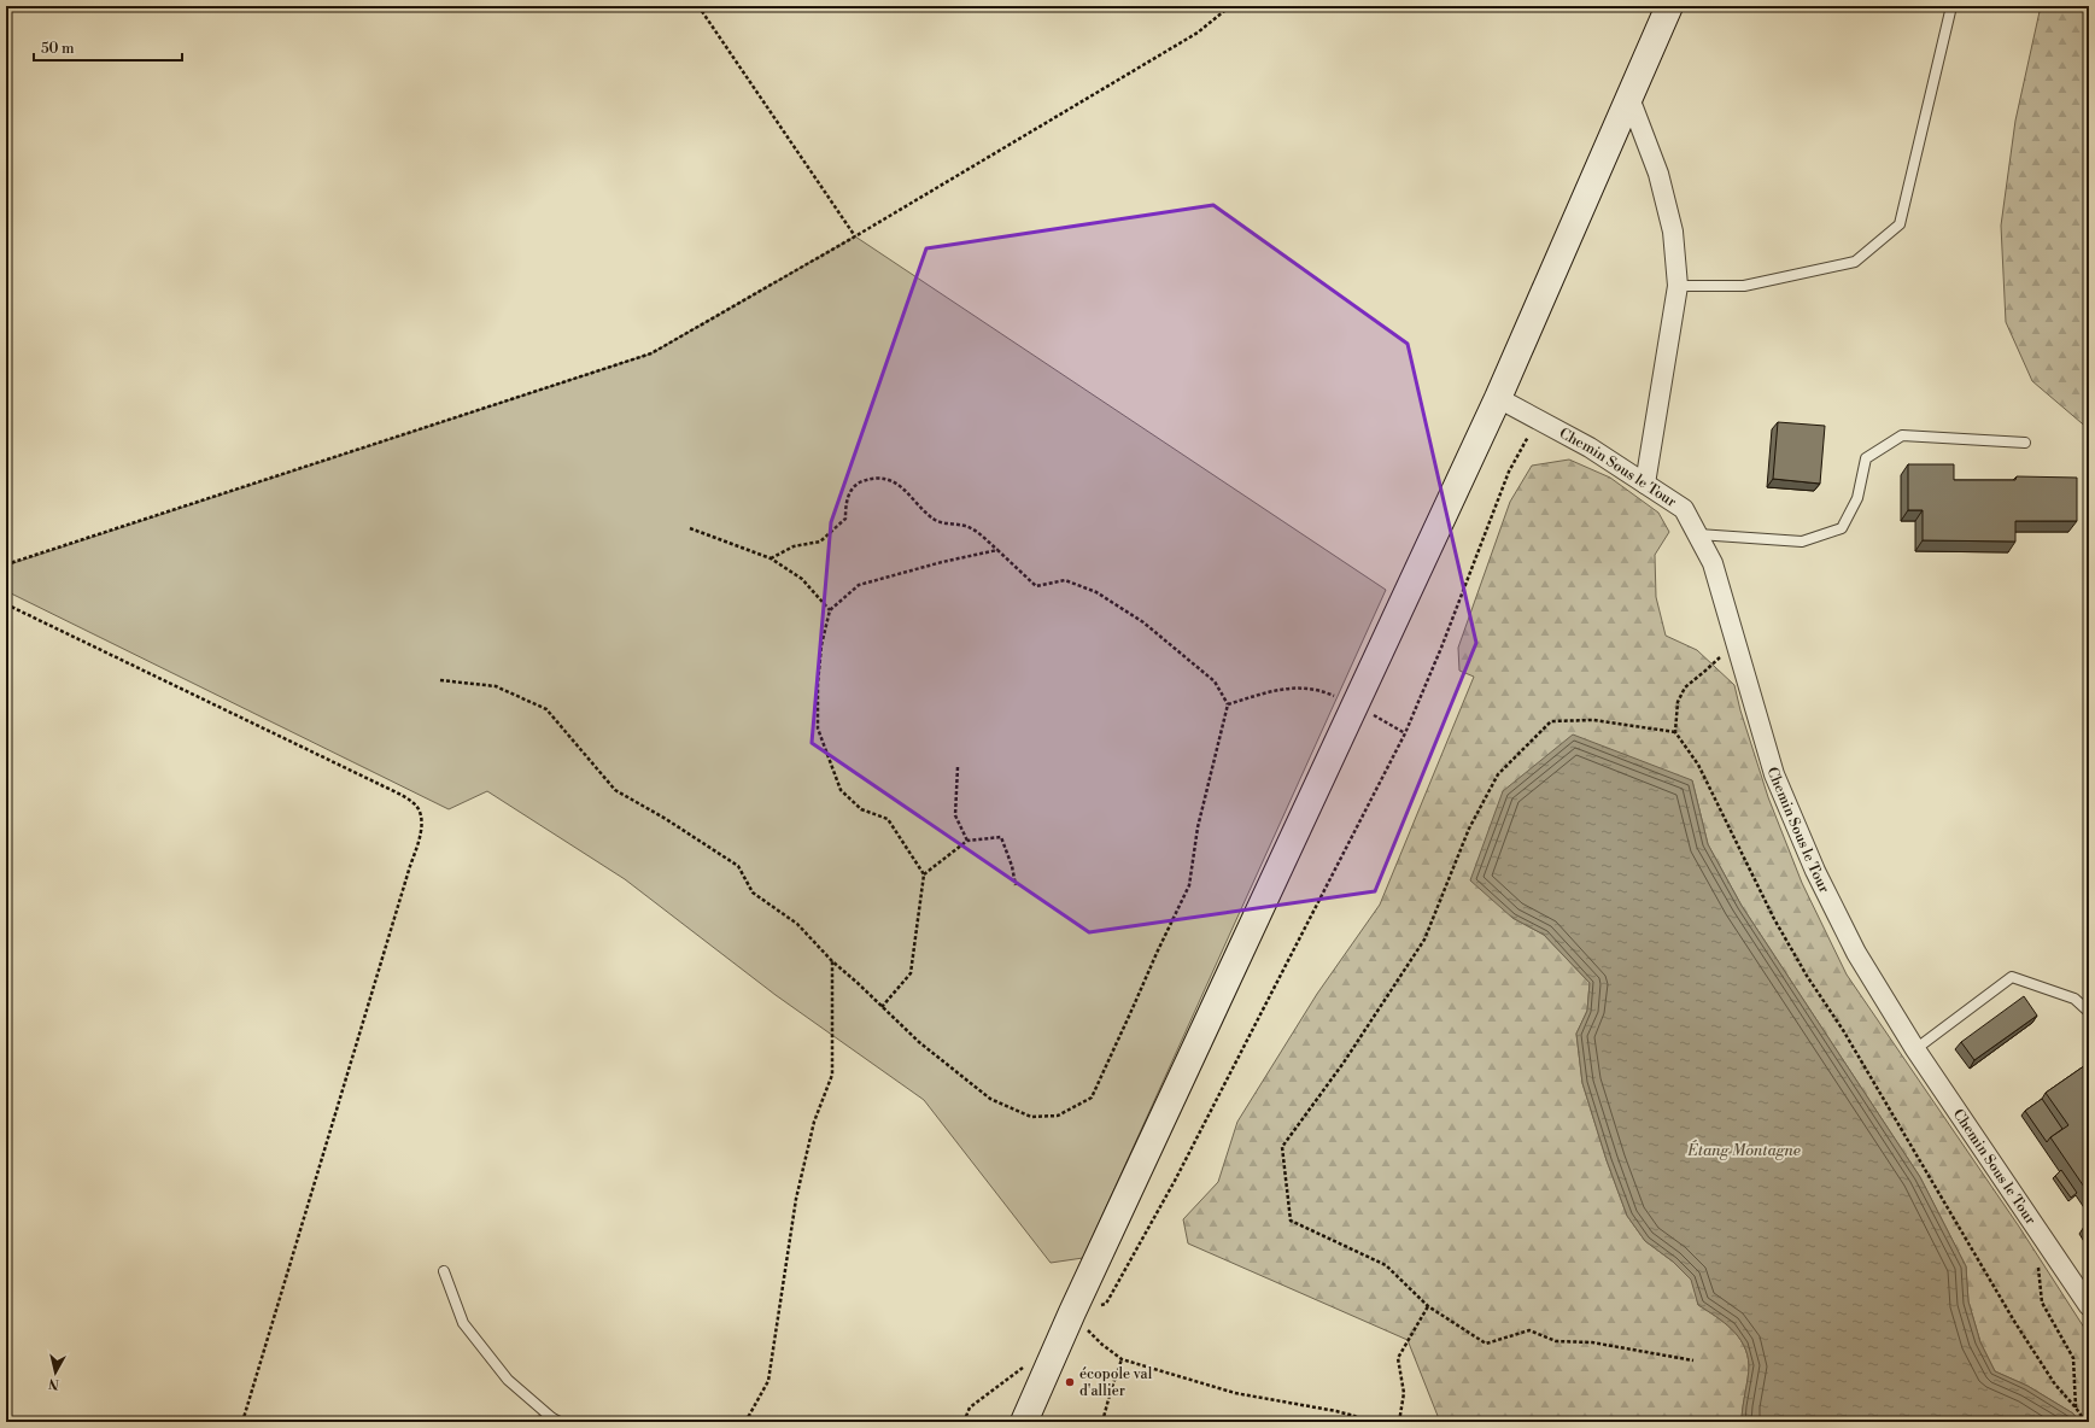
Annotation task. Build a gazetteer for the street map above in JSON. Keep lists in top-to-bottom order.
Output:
{
  "streets": {
    "street": ["Chemin Sous le Tour"]
  },
  "water": ["Étang Montagne"],
  "places": ["écopole val d'allier"],
  "scale_bar": "50 m",
  "north": "bottom"
}
